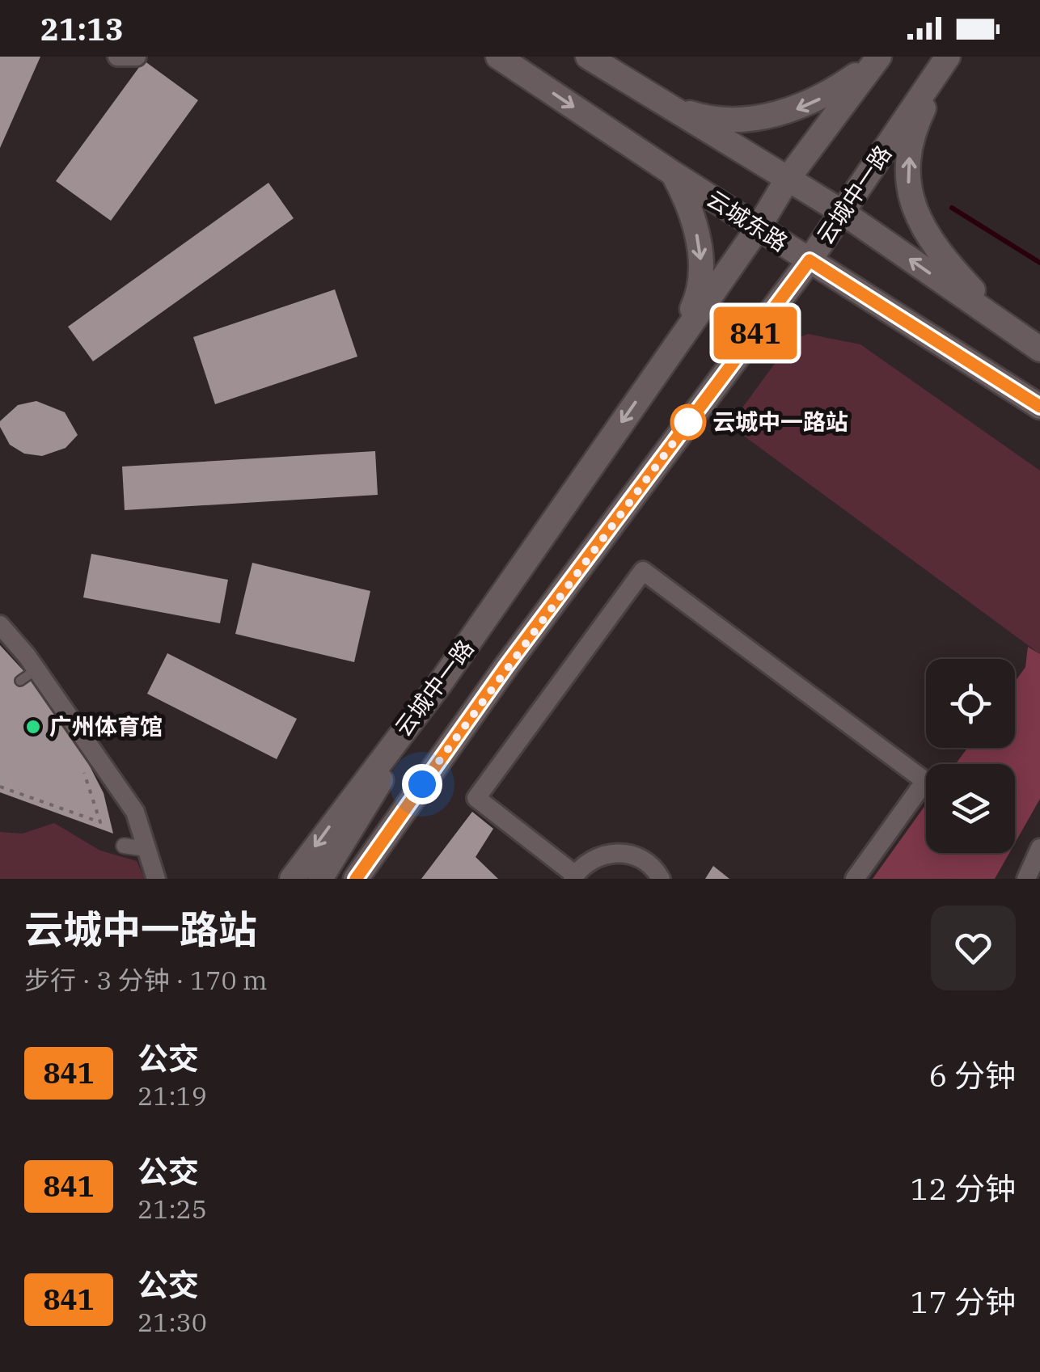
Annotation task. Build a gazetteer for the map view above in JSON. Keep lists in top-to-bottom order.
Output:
{
  "streets": {
    "main road": ["云城中一路", "云城东路"]
  },
  "crossings": [
    ["云城中一路", "云城东路"]
  ],
  "places": ["云城中一路站", "广州体育馆"],
  "lines": ["bus line 841"],
  "page": {
    "status": "21:13",
    "on_map": "841",
    "heading": ["云城中一路站", "步行 · 3 分钟 · 170 m"],
    "list": [
      {
        "mark": "841",
        "name": "公交",
        "note": "21:19",
        "value": "6 分钟"
      },
      {
        "mark": "841",
        "name": "公交",
        "note": "21:25",
        "value": "12 分钟"
      },
      {
        "mark": "841",
        "name": "公交",
        "note": "21:30",
        "value": "17 分钟"
      }
    ]
  }
}
